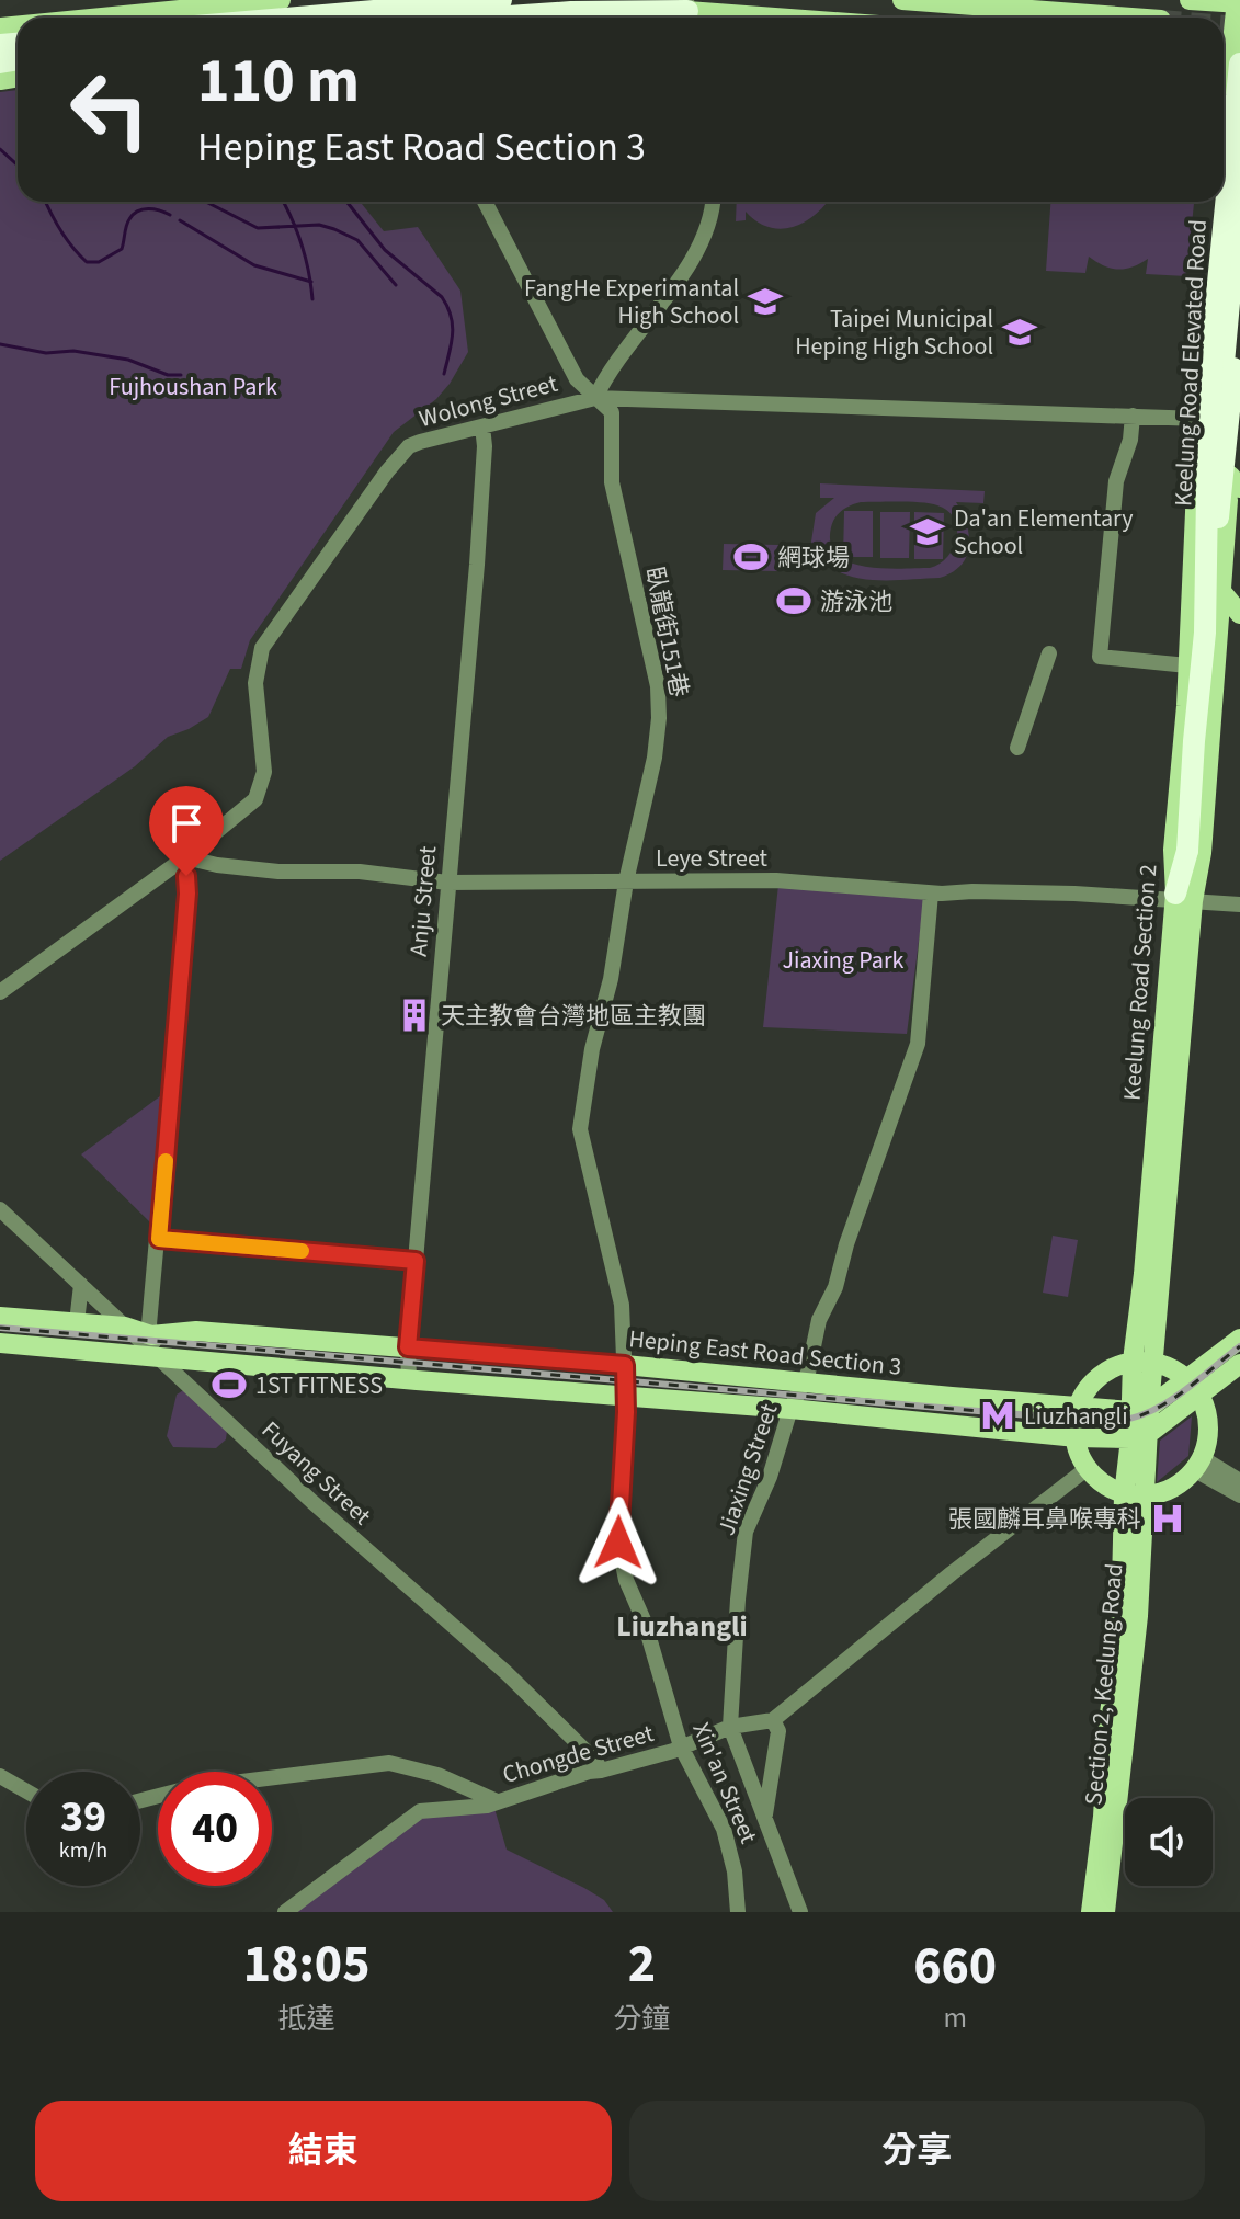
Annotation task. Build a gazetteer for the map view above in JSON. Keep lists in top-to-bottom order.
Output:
{
  "streets": {
    "highway": ["Keelung Road Elevated Road"],
    "main road": ["Keelung Road Section 2", "Heping East Road Section 3", "Section 2, Keelung Road"],
    "street": [
      "Wolong Street",
      "臥龍街151巷",
      "Leye Street",
      "Anju Street",
      "Jiaxing Street",
      "Fuyang Street",
      "Chongde Street",
      "Xin'an Street"
    ]
  },
  "crossings": [
    ["Keelung Road Elevated Road", "Leye Street"],
    ["Keelung Road Elevated Road", "Keelung Road Section 2"],
    ["Wolong Street", "臥龍街151巷"],
    ["Wolong Street", "Leye Street"],
    ["Wolong Street", "Anju Street"],
    ["Wolong Street", "Keelung Road Section 2"],
    ["臥龍街151巷", "Leye Street"],
    ["臥龍街151巷", "Heping East Road Section 3"],
    ["臥龍街151巷", "Xin'an Street"],
    ["Leye Street", "Anju Street"],
    ["Leye Street", "Keelung Road Section 2"],
    ["Leye Street", "Jiaxing Street"],
    ["Anju Street", "Heping East Road Section 3"],
    ["Keelung Road Section 2", "Heping East Road Section 3"],
    ["Keelung Road Section 2", "Section 2, Keelung Road"],
    ["Heping East Road Section 3", "Jiaxing Street"],
    ["Heping East Road Section 3", "Fuyang Street"],
    ["Heping East Road Section 3", "Section 2, Keelung Road"],
    ["Heping East Road Section 3", "Xin'an Street"],
    ["Jiaxing Street", "Chongde Street"],
    ["Fuyang Street", "Chongde Street"],
    ["Chongde Street", "Xin'an Street"]
  ],
  "districts": ["Liuzhangli"],
  "parks": ["Fujhoushan Park", "Jiaxing Park"],
  "places": {
    "school or university": ["FangHe Experimantal High School", "Taipei Municipal Heping High School", "Da'an Elementary School"],
    "sports": ["網球場", "游泳池", "1ST FITNESS"],
    "building": ["天主教會台灣地區主教團"],
    "metro station": ["Liuzhangli"],
    "hospital": ["張國麟耳鼻喉專科"]
  },
  "page": {
    "turn": ["110 m", "Heping East Road Section 3"],
    "speed": "39 km/h",
    "limit": "40",
    "eta": [
      "18:05",
      "抵達",
      "2",
      "分鐘",
      "660",
      "m"
    ],
    "buttons": ["結束", "分享"]
  }
}
